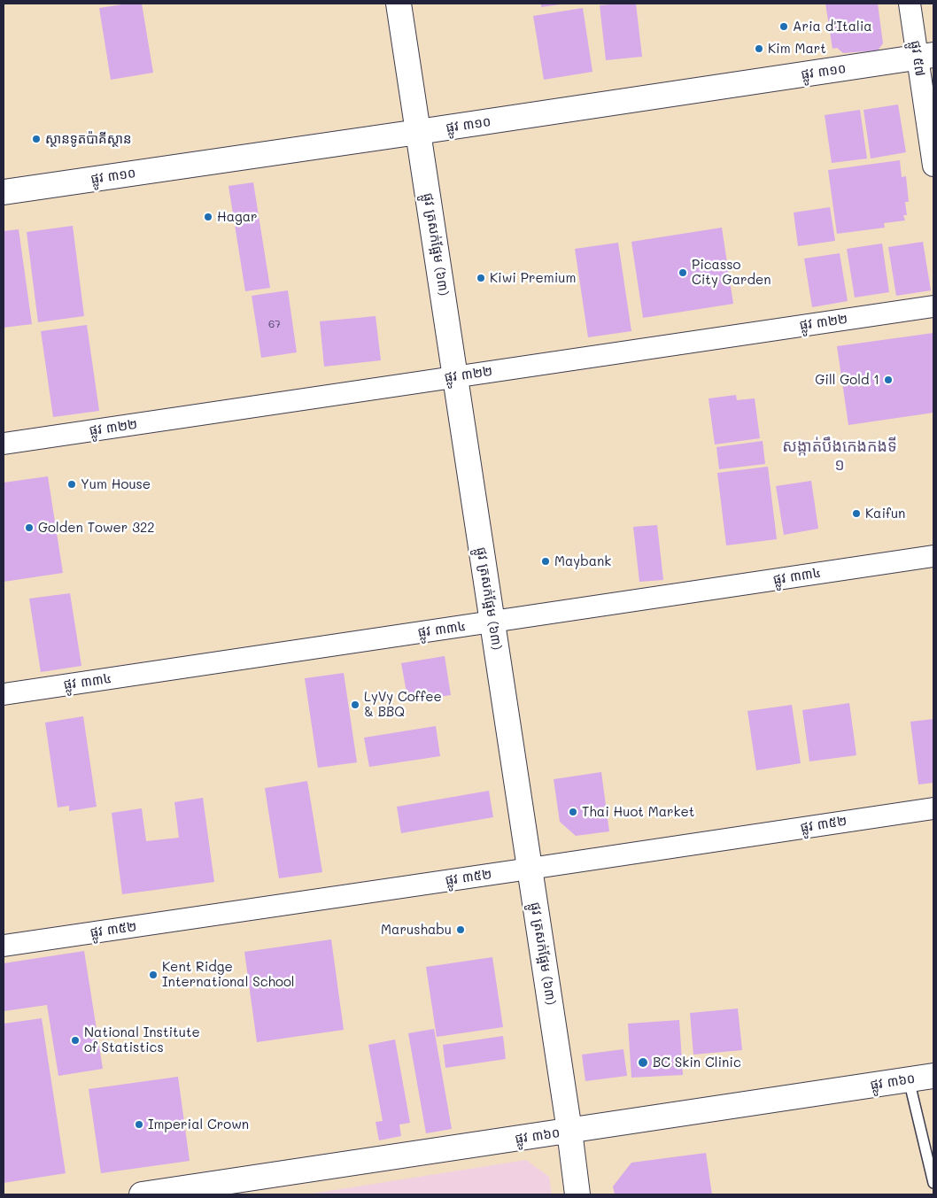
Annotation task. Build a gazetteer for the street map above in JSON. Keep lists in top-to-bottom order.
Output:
{
  "streets": {
    "street": [
      "ផ្លូវ ៥៧",
      "ផ្លូវ ៣១០",
      "ផ្លូវ ត្រសក់ផ្អែម (៦៣)",
      "ផ្លូវ ៣២២",
      "ផ្លូវ ៣៣៤",
      "ផ្លូវ ៣៥២",
      "ផ្លូវ ៣៦០"
    ]
  },
  "crossings": [
    ["ផ្លូវ ៥៧", "ផ្លូវ ៣១០"],
    ["ផ្លូវ ៣១០", "ផ្លូវ ត្រសក់ផ្អែម (៦៣)"],
    ["ផ្លូវ ត្រសក់ផ្អែម (៦៣)", "ផ្លូវ ៣២២"],
    ["ផ្លូវ ត្រសក់ផ្អែម (៦៣)", "ផ្លូវ ៣៣៤"],
    ["ផ្លូវ ត្រសក់ផ្អែម (៦៣)", "ផ្លូវ ៣៥២"],
    ["ផ្លូវ ត្រសក់ផ្អែម (៦៣)", "ផ្លូវ ៣៦០"]
  ],
  "districts": ["សង្កាត់បឹងកេងកងទី ១"],
  "places": [
    "Aria d'Italia",
    "Kim Mart",
    "ស្ថានទូតប៉ាគីស្ថាន",
    "Hagar",
    "Picasso City Garden",
    "Kiwi Premium",
    "Gill Gold 1",
    "Yum House",
    "Kaifun",
    "Golden Tower 322",
    "Maybank",
    "LyVy Coffee & BBQ",
    "Thai Huot Market",
    "Marushabu",
    "Kent Ridge International School",
    "National Institute of Statistics",
    "BC Skin Clinic",
    "Imperial Crown"
  ],
  "house_numbers": ["67"]
}
